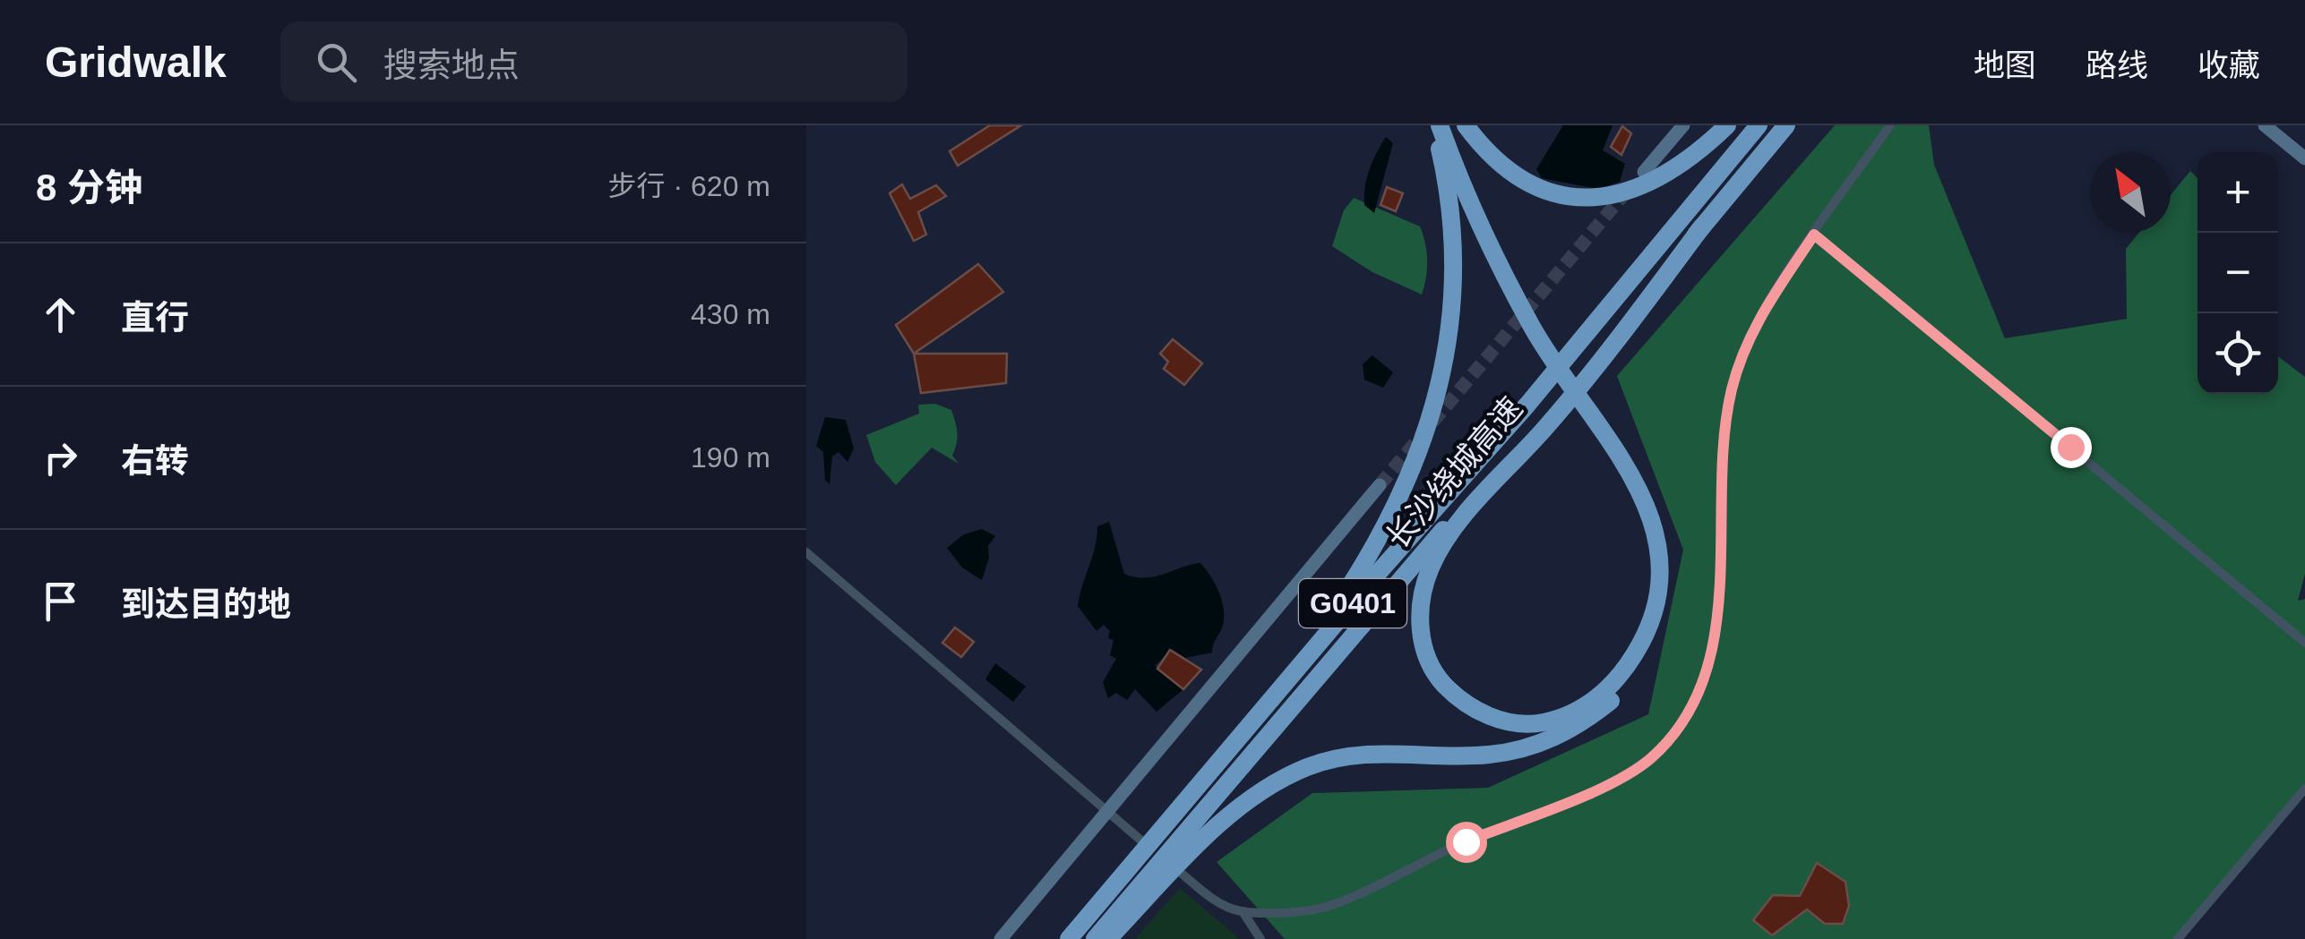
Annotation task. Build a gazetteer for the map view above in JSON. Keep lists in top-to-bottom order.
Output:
{
  "streets": {
    "highway": ["长沙绕城高速", "G0401"]
  },
  "north": "top left",
  "page": {
    "header": "Gridwalk",
    "search": "搜索地点",
    "nav": ["地图", "路线", "收藏"],
    "heading": ["8 分钟", "步行 · 620 m"],
    "map_buttons": ["+", "−"],
    "list": [
      ["直行", "430 m"],
      ["右转", "190 m"],
      "到达目的地"
    ]
  }
}
